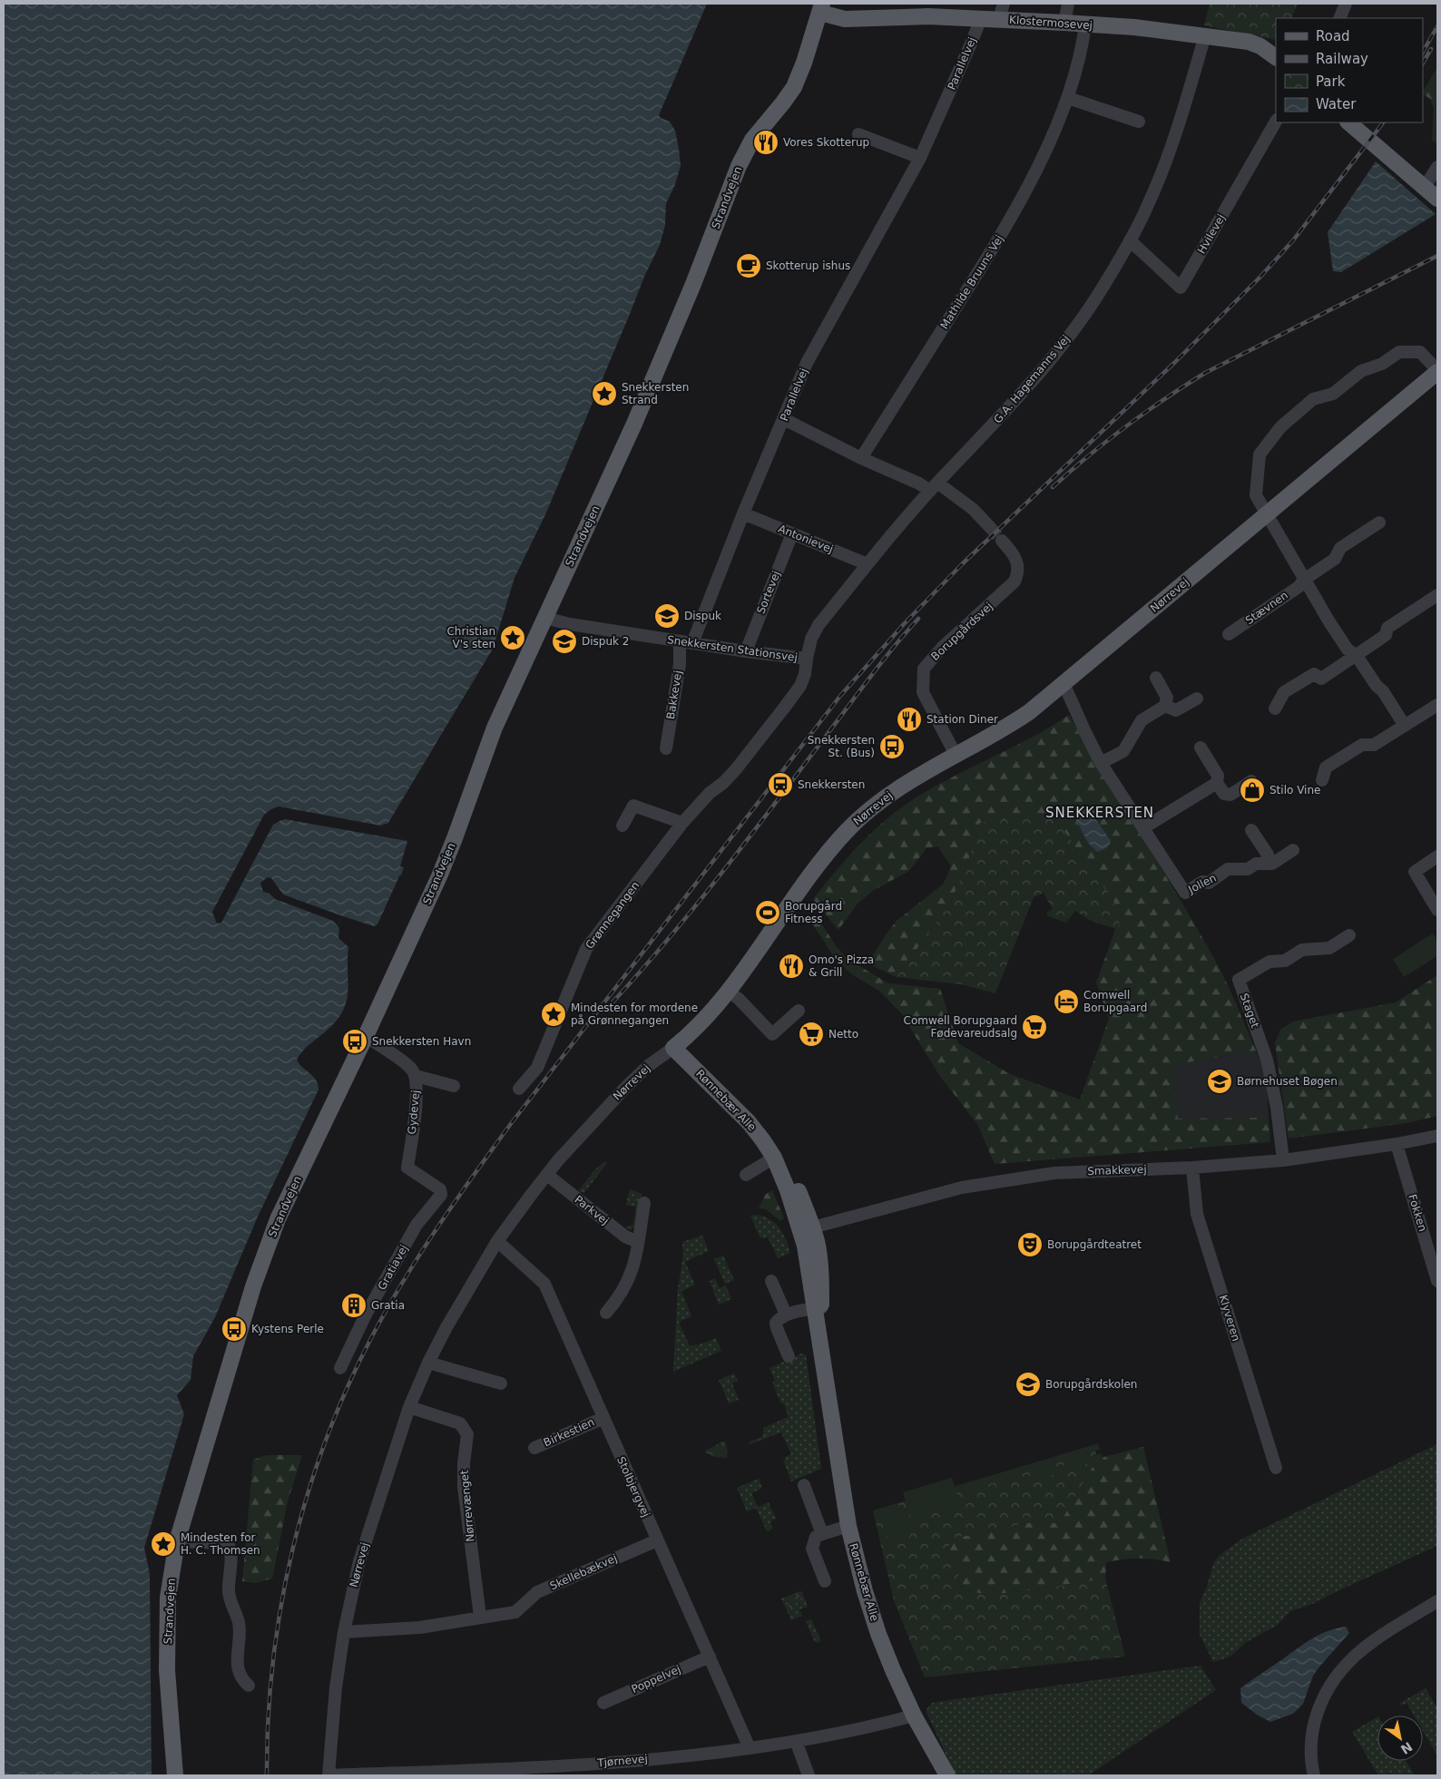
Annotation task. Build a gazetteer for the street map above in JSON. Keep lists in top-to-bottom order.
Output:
{
  "streets": {
    "main road": [
      "Klostermosevej",
      "Strandvejen",
      "Nørrevej",
      "Rønnebær Alle"
    ],
    "street": [
      "Parallelvej",
      "Hvilevej",
      "Mathilde Bruuns Vej",
      "G.A. Hagemanns Vej",
      "Antonievej",
      "Sortevej",
      "Stævnen",
      "Borupgårdsvej",
      "Snekkersten Stationsvej",
      "Bakkevej",
      "Jollen",
      "Grønnegangen",
      "Staget",
      "Gydevej",
      "Smakkevej",
      "Parkvej",
      "Fokken",
      "Gratiavej",
      "Klyveren",
      "Birkestien",
      "Stolbjergvej",
      "Nørrevænget",
      "Skellebækvej",
      "Poppelvej",
      "Tjørnevej"
    ]
  },
  "crossings": [
    ["Klostermosevej", "Parallelvej"],
    ["Klostermosevej", "Strandvejen"],
    ["Klostermosevej", "Mathilde Bruuns Vej"],
    ["Klostermosevej", "G.A. Hagemanns Vej"],
    ["Parallelvej", "Antonievej"],
    ["Parallelvej", "Snekkersten Stationsvej"],
    ["Parallelvej", "Bakkevej"],
    ["Strandvejen", "Snekkersten Stationsvej"],
    ["Strandvejen", "Gydevej"],
    ["Hvilevej", "G.A. Hagemanns Vej"],
    ["G.A. Hagemanns Vej", "Antonievej"],
    ["G.A. Hagemanns Vej", "Snekkersten Stationsvej"],
    ["Antonievej", "Sortevej"],
    ["Sortevej", "Snekkersten Stationsvej"],
    ["Nørrevej", "Borupgårdsvej"],
    ["Nørrevej", "Jollen"],
    ["Nørrevej", "Rønnebær Alle"],
    ["Nørrevej", "Parkvej"],
    ["Nørrevej", "Stolbjergvej"],
    ["Nørrevej", "Nørrevænget"],
    ["Nørrevej", "Tjørnevej"],
    ["Snekkersten Stationsvej", "Bakkevej"],
    ["Snekkersten Stationsvej", "Grønnegangen"],
    ["Staget", "Smakkevej"],
    ["Rønnebær Alle", "Smakkevej"],
    ["Rønnebær Alle", "Tjørnevej"],
    ["Gydevej", "Gratiavej"],
    ["Smakkevej", "Fokken"],
    ["Smakkevej", "Klyveren"],
    ["Birkestien", "Stolbjergvej"],
    ["Stolbjergvej", "Skellebækvej"],
    ["Stolbjergvej", "Poppelvej"],
    ["Stolbjergvej", "Tjørnevej"],
    ["Nørrevænget", "Skellebækvej"]
  ],
  "districts": ["SNEKKERSTEN"],
  "places": {
    "restaurant": ["Vores Skotterup", "Station Diner", "Omo's Pizza & Grill"],
    "cafe": ["Skotterup ishus"],
    "place": [
      "Snekkersten Strand",
      "Christian V's sten",
      "Mindesten for mordene på Grønnegangen",
      "Mindesten for H. C. Thomsen"
    ],
    "school or university": [
      "Dispuk",
      "Dispuk 2",
      "Børnehuset Bøgen",
      "Borupgårdskolen"
    ],
    "bus stop": ["Snekkersten St. (Bus)", "Snekkersten Havn", "Kystens Perle"],
    "station": ["Snekkersten"],
    "shop": ["Stilo Vine"],
    "sports": ["Borupgård Fitness"],
    "hotel": ["Comwell Borupgaard"],
    "supermarket": ["Comwell Borupgaard Fødevareudsalg", "Netto"],
    "theatre": ["Borupgårdteatret"],
    "building": ["Gratia"]
  },
  "legend": [
    "Road",
    "Railway",
    "Park",
    "Water"
  ],
  "north": "bottom right"
}
